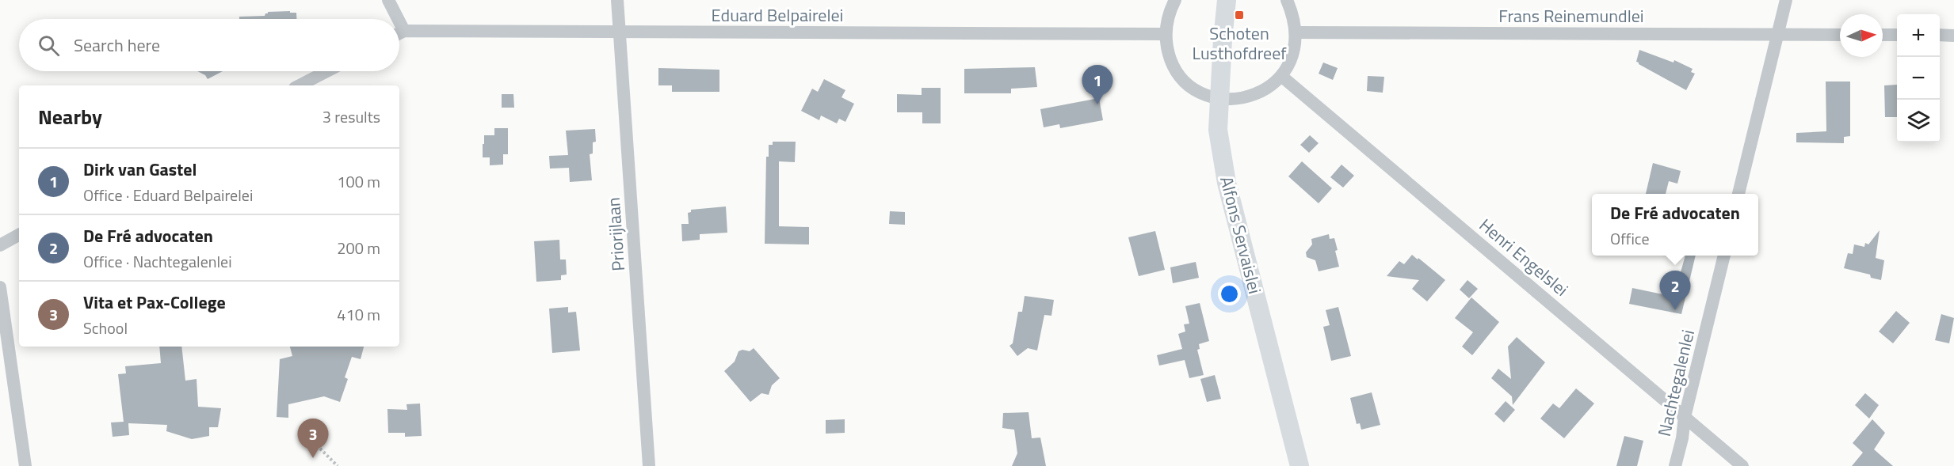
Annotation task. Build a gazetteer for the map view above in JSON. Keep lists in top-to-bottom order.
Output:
{
  "streets": {
    "street": [
      "Eduard Belpairelei",
      "Frans Reinemundlei",
      "Priorijlaan",
      "Alfons Servaislei",
      "Henri Engelslei",
      "Nachtegalenlei"
    ]
  },
  "crossings": [
    ["Eduard Belpairelei", "Priorijlaan"],
    ["Henri Engelslei", "Nachtegalenlei"]
  ],
  "places": {
    "transit": ["Schoten Lusthofdreef"]
  },
  "north": "right",
  "page": {
    "map_buttons": ["+", "−"],
    "search": "Search here",
    "pins": ["1", "2", "3"],
    "heading": ["Nearby", "3 results"],
    "list": [
      {
        "mark": "1",
        "name": "Dirk van Gastel",
        "note": "Office · Eduard Belpairelei",
        "value": "100 m"
      },
      {
        "mark": "2",
        "name": "De Fré advocaten",
        "note": "Office · Nachtegalenlei",
        "value": "200 m"
      },
      {
        "mark": "3",
        "name": "Vita et Pax-College",
        "note": "School",
        "value": "410 m"
      }
    ],
    "popup": ["De Fré advocaten", "Office"]
  }
}
